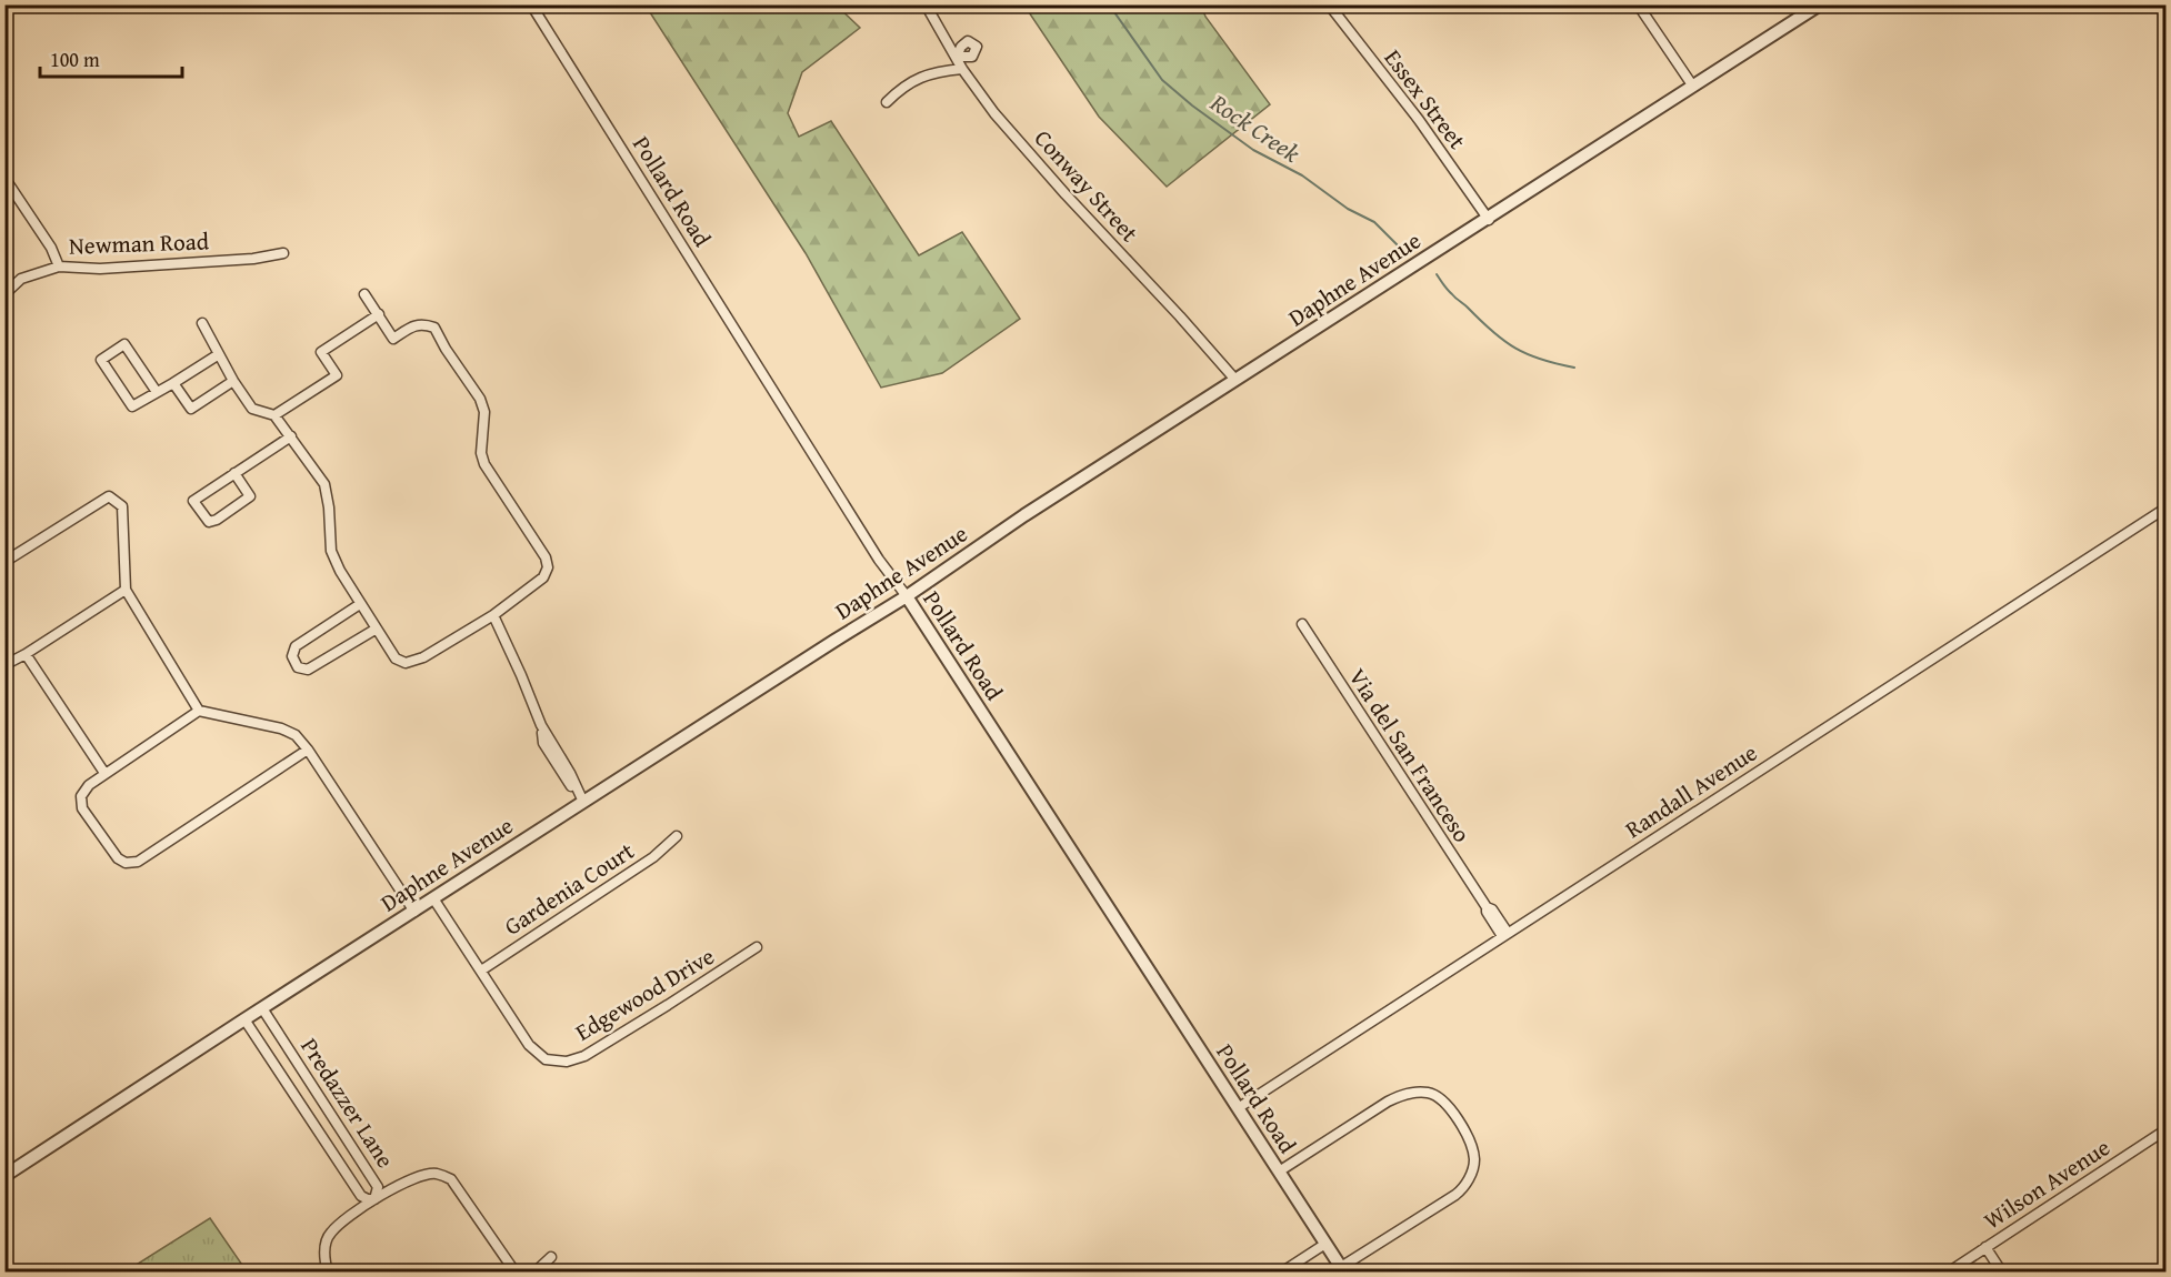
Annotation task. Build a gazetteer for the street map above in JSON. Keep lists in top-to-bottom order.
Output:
{
  "streets": {
    "street": [
      "Essex Street",
      "Conway Street",
      "Pollard Road",
      "Newman Road",
      "Daphne Avenue",
      "Via del San Franceso",
      "Randall Avenue",
      "Gardenia Court",
      "Edgewood Drive",
      "Predazzer Lane",
      "Wilson Avenue"
    ]
  },
  "crossings": [
    ["Essex Street", "Daphne Avenue"],
    ["Conway Street", "Daphne Avenue"],
    ["Pollard Road", "Daphne Avenue"],
    ["Pollard Road", "Randall Avenue"],
    ["Daphne Avenue", "Edgewood Drive"],
    ["Daphne Avenue", "Predazzer Lane"],
    ["Via del San Franceso", "Randall Avenue"],
    ["Gardenia Court", "Edgewood Drive"]
  ],
  "water": ["Rock Creek"],
  "scale_bar": "100 m"
}
